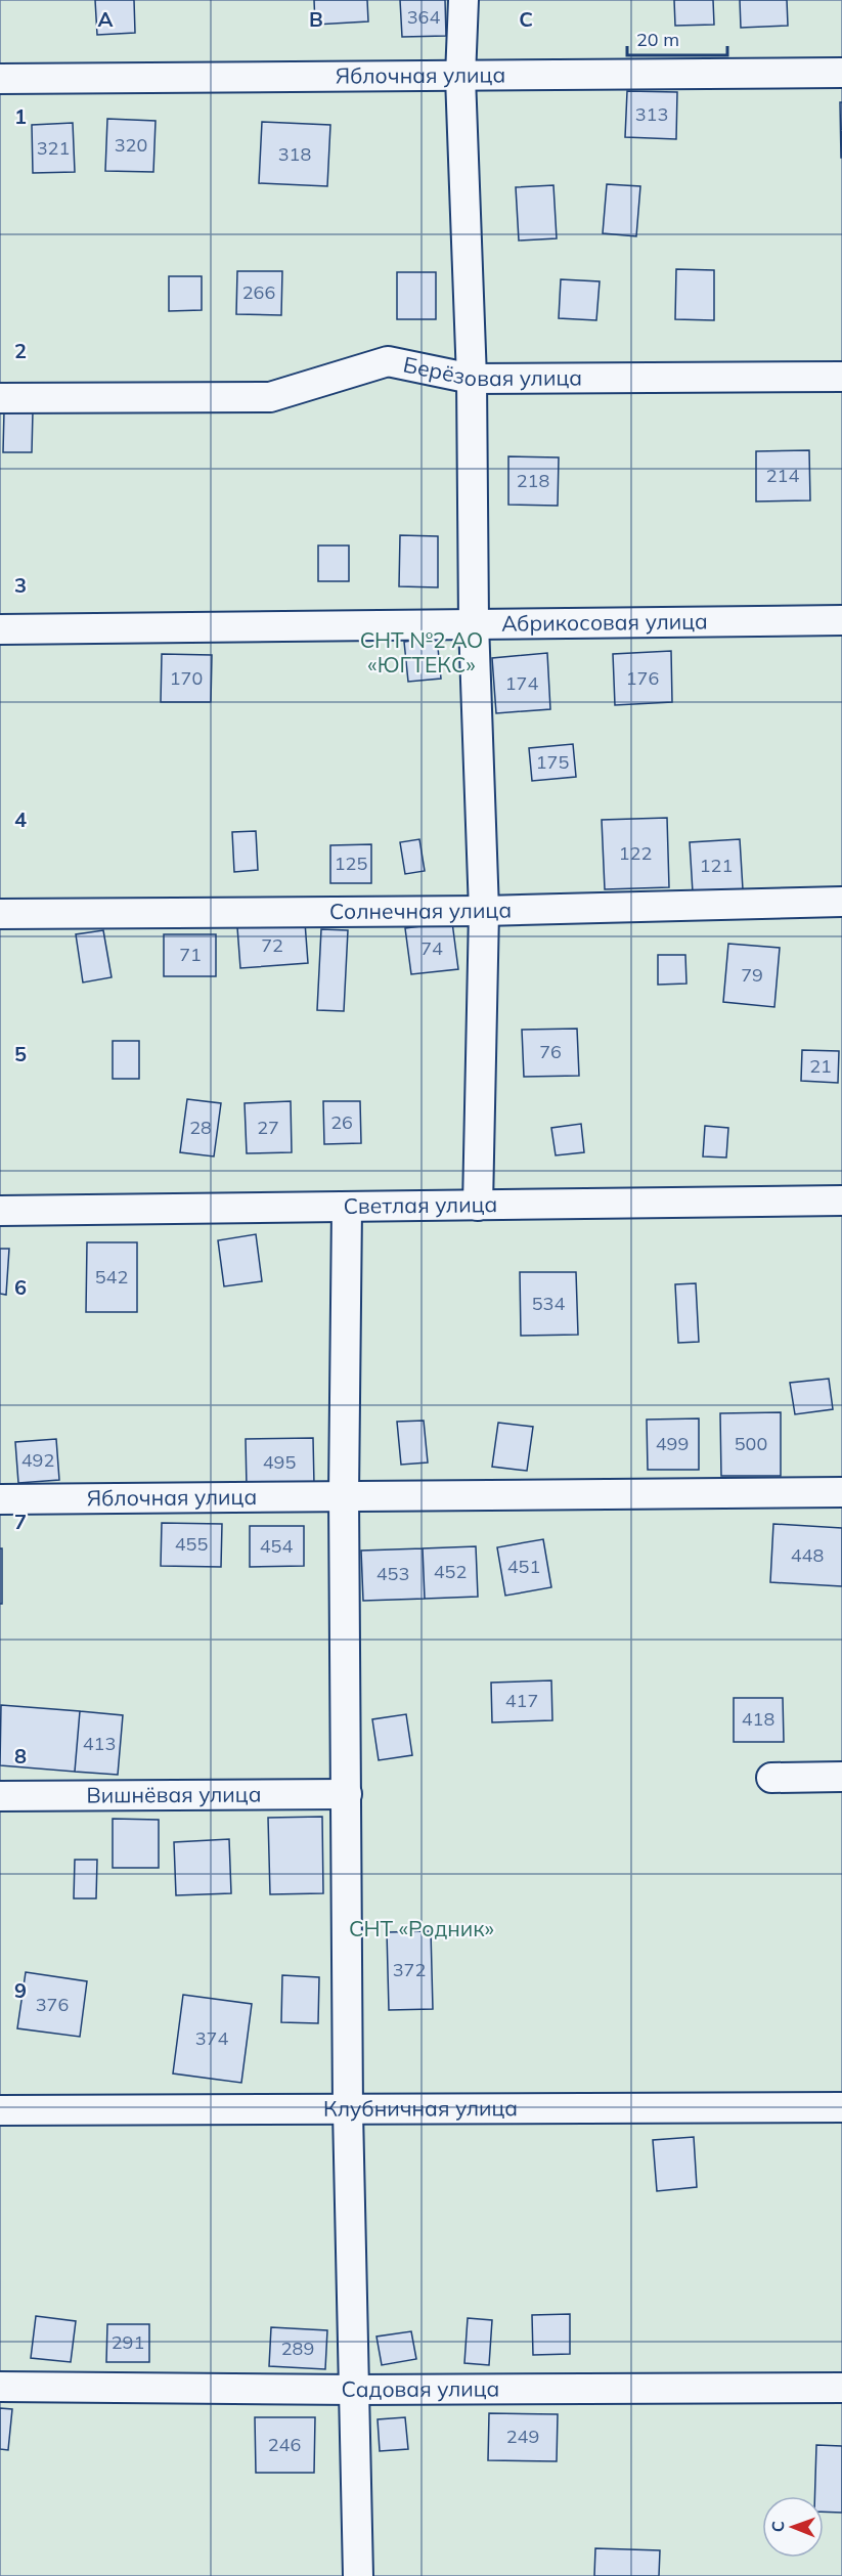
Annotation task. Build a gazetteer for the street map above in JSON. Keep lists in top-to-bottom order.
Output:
{
  "streets": {
    "street": [
      "Яблочная улица",
      "Берёзовая улица",
      "Абрикосовая улица",
      "Солнечная улица",
      "Светлая улица",
      "Вишнёвая улица",
      "Клубничная улица",
      "Садовая улица"
    ]
  },
  "parks": ["СНТ №2 АО «ЮГТЕКС»", "СНТ «Родник»"],
  "house_numbers": [
    "364",
    "313",
    "320",
    "321",
    "318",
    "266",
    "214",
    "218",
    "170",
    "176",
    "174",
    "175",
    "122",
    "125",
    "121",
    "72",
    "74",
    "71",
    "79",
    "76",
    "21",
    "26",
    "28",
    "27",
    "542",
    "534",
    "499",
    "500",
    "492",
    "495",
    "455",
    "454",
    "448",
    "451",
    "452",
    "453",
    "417",
    "418",
    "413",
    "372",
    "376",
    "374",
    "291",
    "289",
    "249",
    "246"
  ],
  "scale_bar": "20 m",
  "north": "left",
  "grid": {
    "columns": ["A", "B", "C"],
    "rows": [
      "1",
      "2",
      "3",
      "4",
      "5",
      "6",
      "7",
      "8",
      "9"
    ]
  }
}
